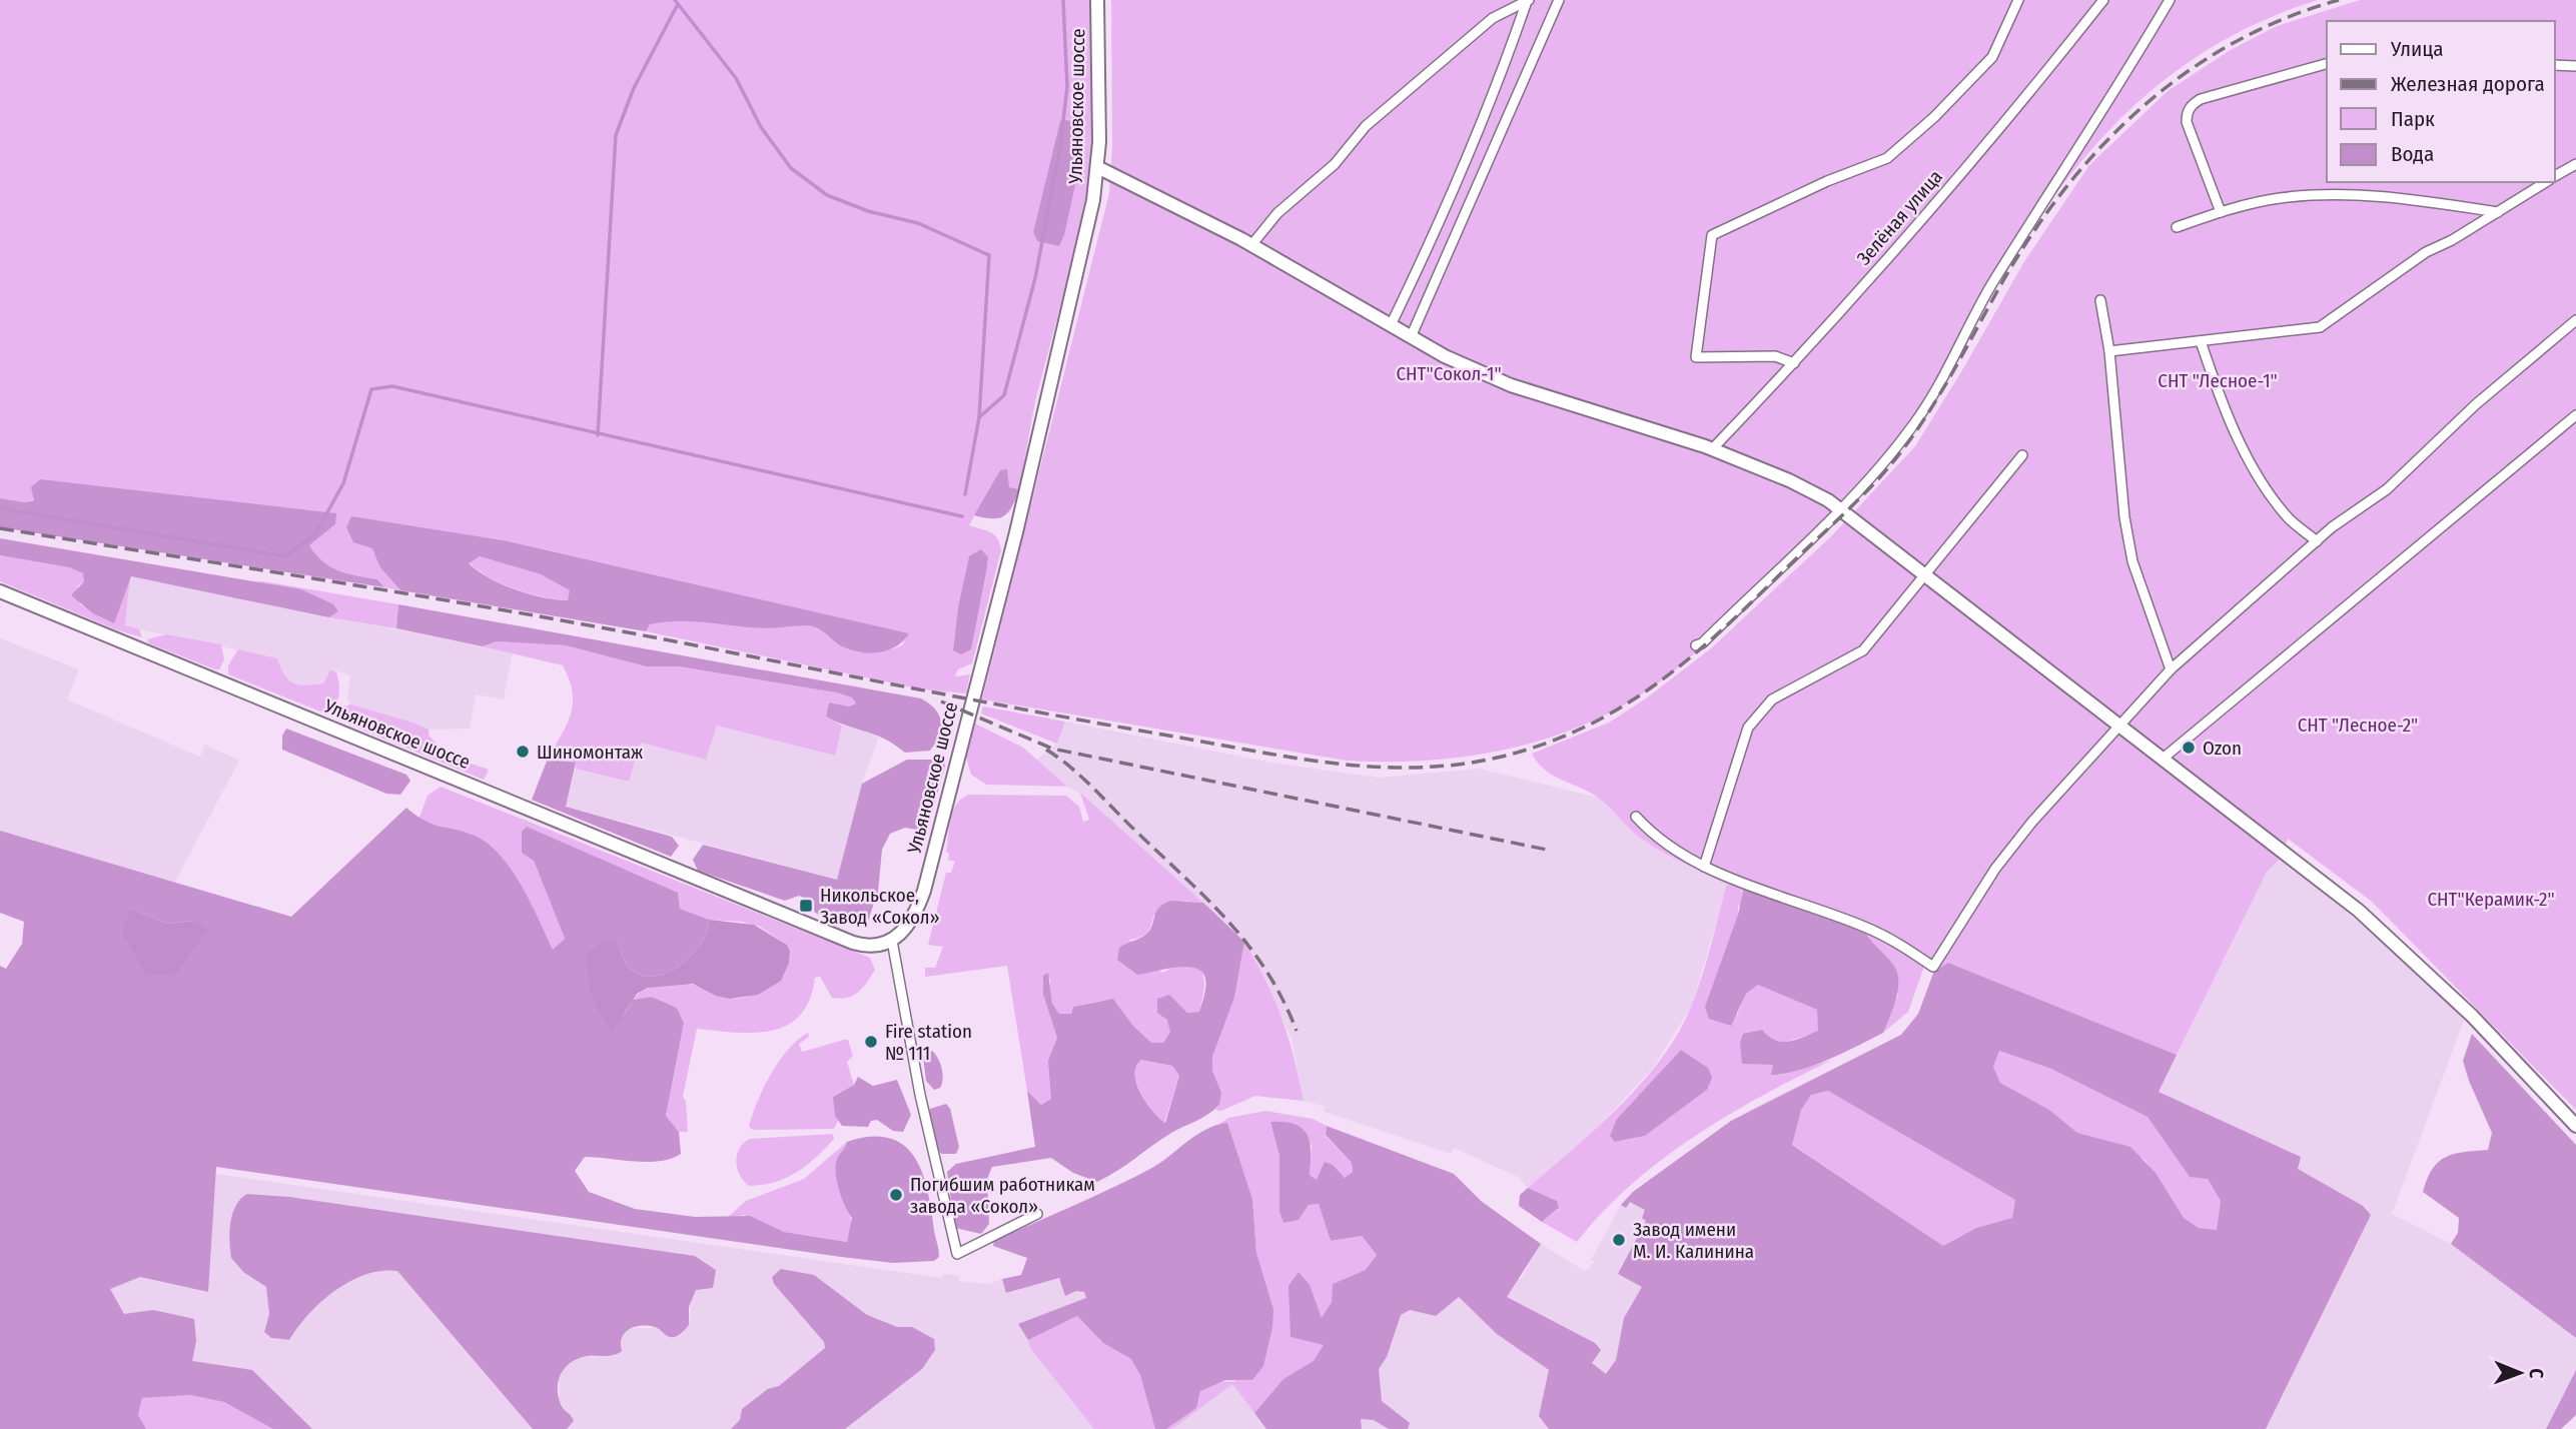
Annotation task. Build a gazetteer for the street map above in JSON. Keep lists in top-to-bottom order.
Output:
{
  "streets": {
    "main road": ["Ульяновское шоссе"],
    "street": ["Зелёная улица"]
  },
  "parks": [
    "СНТ\"Сокол-1\"",
    "СНТ \"Лесное-1\"",
    "СНТ \"Лесное-2\"",
    "СНТ\"Керамик-2\""
  ],
  "places": {
    "other": [
      "Ozon",
      "Шиномонтаж",
      "Fire station № 111",
      "Погибшим работникам завода «Сокол»",
      "Завод имени М. И. Калинина"
    ],
    "transit": ["Никольское, Завод «Сокол»"]
  },
  "legend": [
    "Улица",
    "Железная дорога",
    "Парк",
    "Вода"
  ],
  "north": "right"
}
